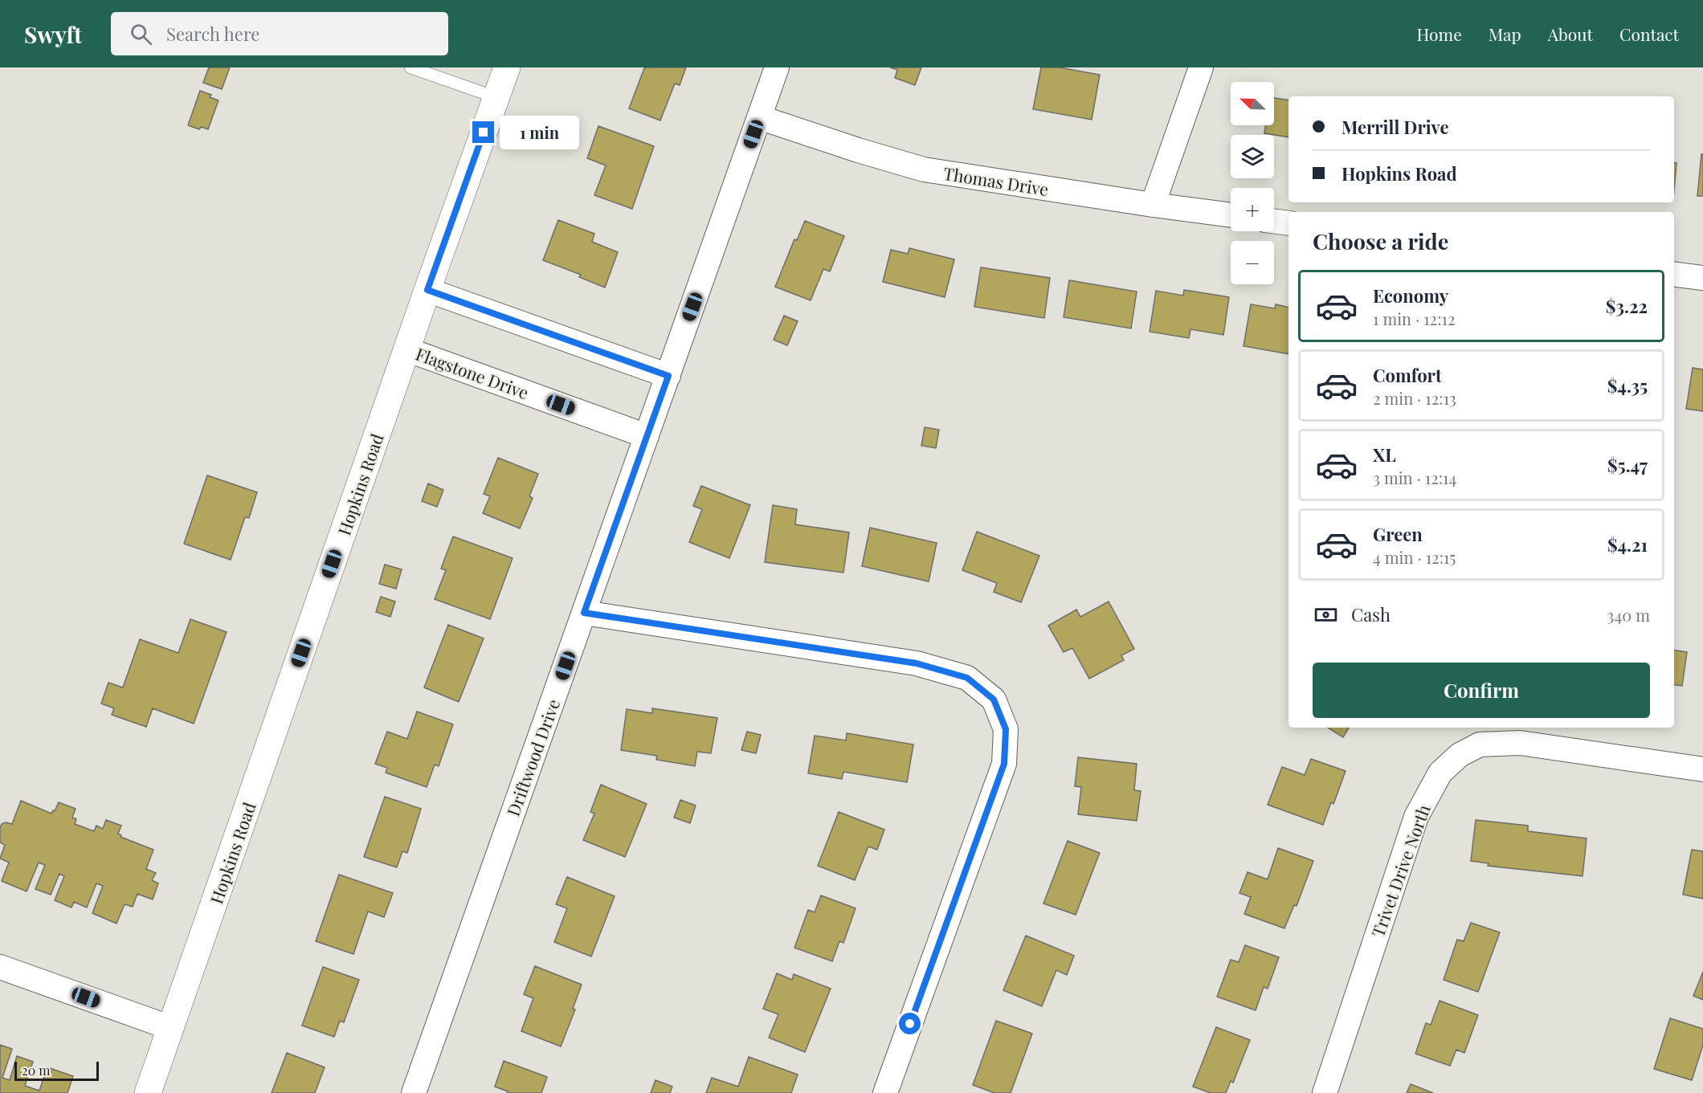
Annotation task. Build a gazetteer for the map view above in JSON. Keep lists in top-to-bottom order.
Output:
{
  "streets": {
    "street": [
      "Thomas Drive",
      "Flagstone Drive",
      "Hopkins Road",
      "Driftwood Drive",
      "Trivet Drive North"
    ]
  },
  "crossings": [
    ["Thomas Drive", "Driftwood Drive"],
    ["Flagstone Drive", "Hopkins Road"],
    ["Flagstone Drive", "Driftwood Drive"]
  ],
  "scale_bar": "20 m",
  "north": "top left",
  "page": {
    "header": "Swyft",
    "search": "Search here",
    "nav": [
      "Home",
      "Map",
      "About",
      "Contact"
    ],
    "map_buttons": ["+", "−"],
    "banner": ["Merrill Drive", "Hopkins Road"],
    "bubble": "1 min",
    "heading": "Choose a ride",
    "list": [
      {
        "name": "Economy",
        "note": "1 min · 12:12",
        "value": "$3.22"
      },
      {
        "name": "Comfort",
        "note": "2 min · 12:13",
        "value": "$4.35"
      },
      {
        "name": "XL",
        "note": "3 min · 12:14",
        "value": "$5.47"
      },
      {
        "name": "Green",
        "note": "4 min · 12:15",
        "value": "$4.21"
      }
    ],
    "pay": ["Cash", "340 m"],
    "buttons": "Confirm",
    "scale": "20 m"
  }
}
